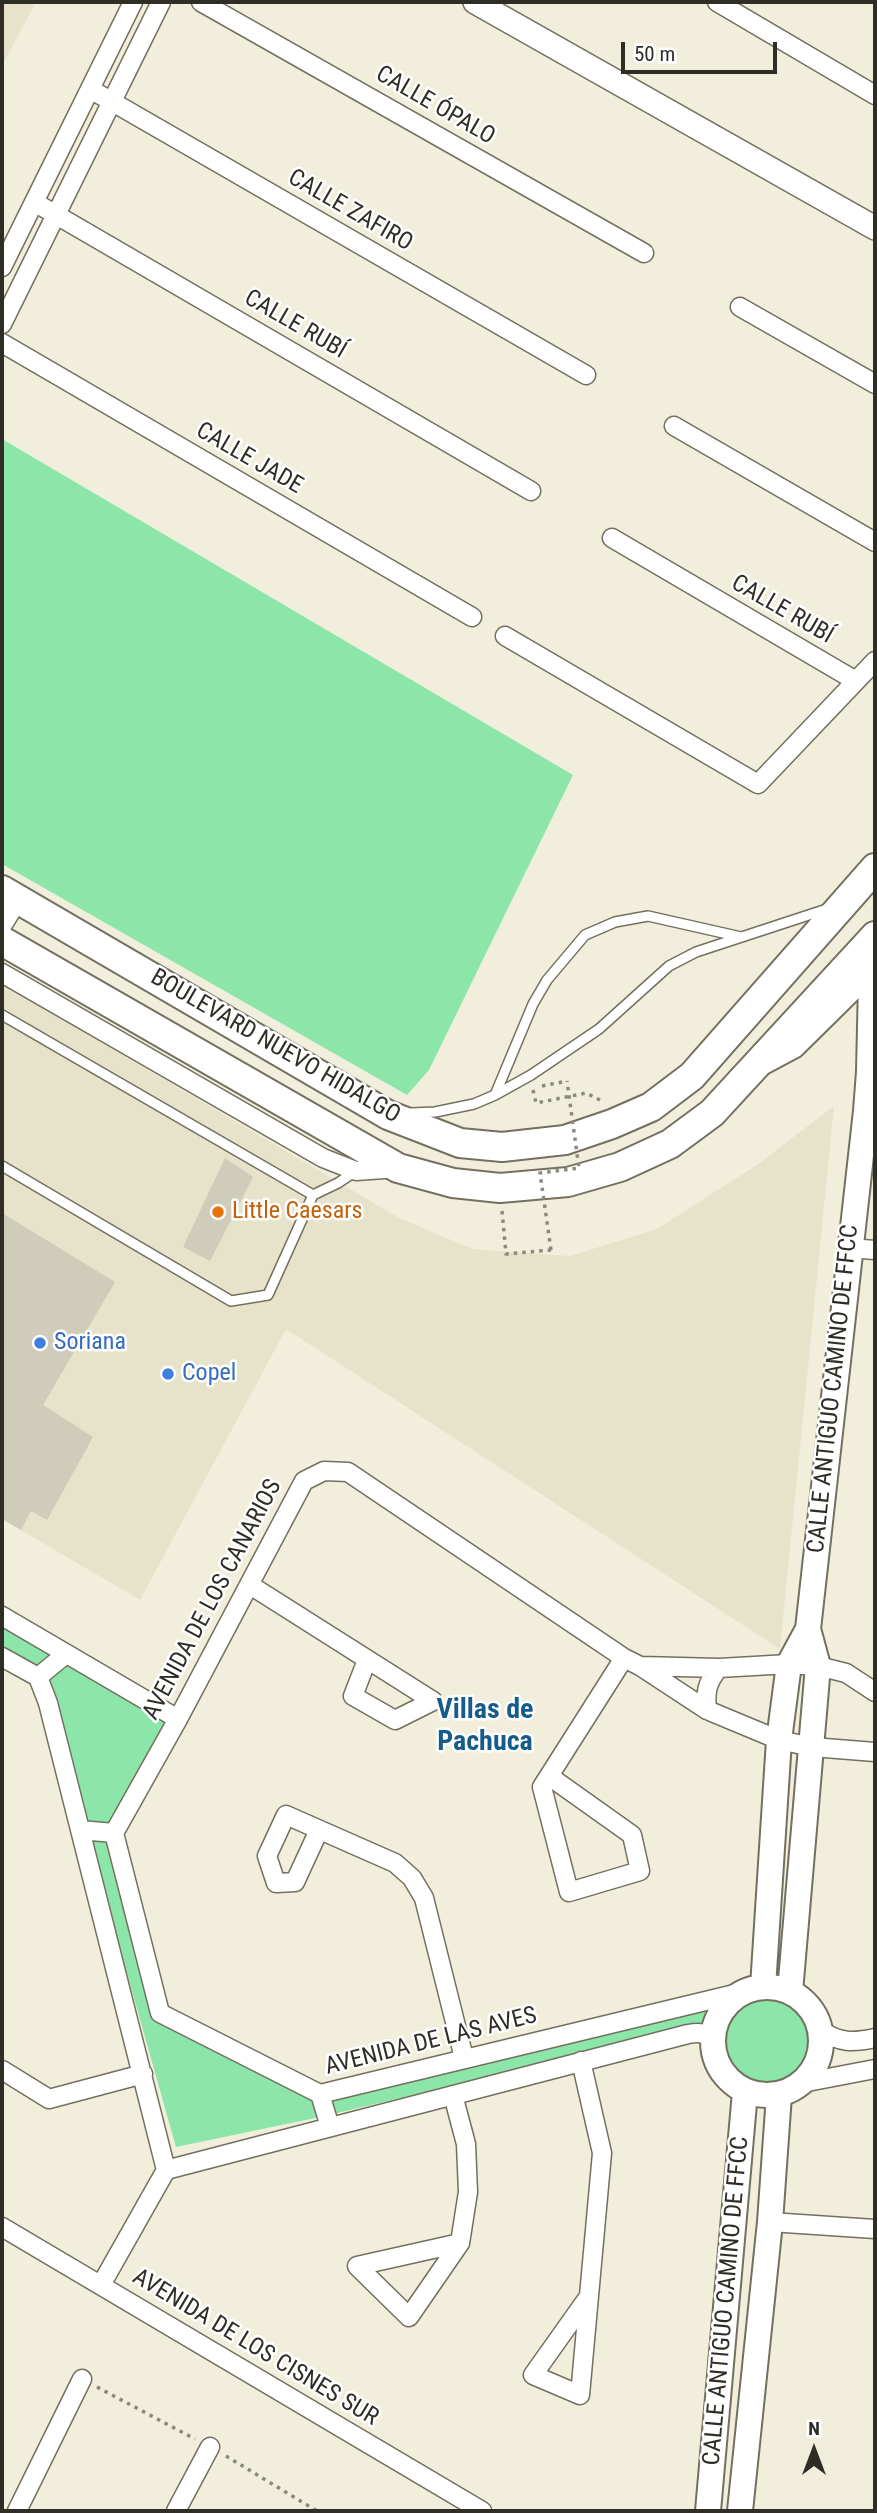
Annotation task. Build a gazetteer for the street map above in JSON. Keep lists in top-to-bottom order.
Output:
{
  "streets": {
    "main road": ["BOULEVARD NUEVO HIDALGO", "CALLE ANTIGUO CAMINO DE FFCC"],
    "street": [
      "CALLE ÓPALO",
      "CALLE ZAFIRO",
      "CALLE RUBÍ",
      "CALLE JADE",
      "AVENIDA DE LOS CANARIOS",
      "AVENIDA DE LAS AVES",
      "AVENIDA DE LOS CISNES SUR"
    ]
  },
  "crossings": [
    ["BOULEVARD NUEVO HIDALGO", "CALLE ANTIGUO CAMINO DE FFCC"],
    ["CALLE ANTIGUO CAMINO DE FFCC", "AVENIDA DE LOS CANARIOS"],
    ["CALLE ANTIGUO CAMINO DE FFCC", "AVENIDA DE LAS AVES"]
  ],
  "districts": ["Villas de Pachuca"],
  "places": ["Little Caesars", "Soriana", "Copel"],
  "scale_bar": "50 m",
  "north": "top"
}
